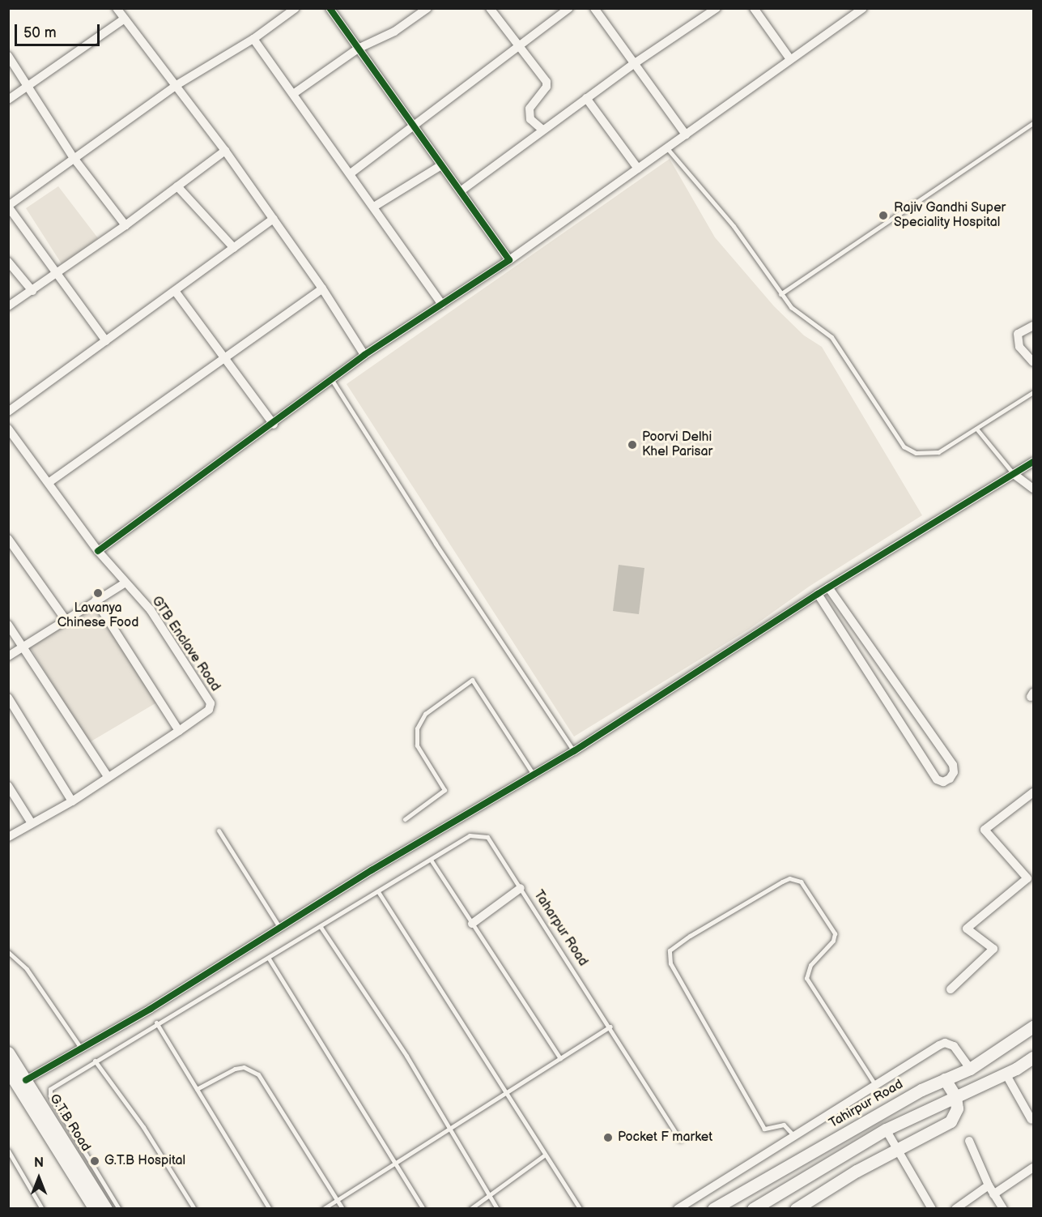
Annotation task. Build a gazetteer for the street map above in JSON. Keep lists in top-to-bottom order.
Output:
{
  "streets": {
    "main road": ["Tahirpur Road", "G.T.B Road"],
    "street": ["GTB Enclave Road"],
    "lane": ["Taharpur Road"]
  },
  "places": [
    "Rajiv Gandhi Super Speciality Hospital",
    "Poorvi Delhi Khel Parisar",
    "Lavanya Chinese Food",
    "Pocket F market",
    "G.T.B Hospital"
  ],
  "scale_bar": "50 m",
  "north": "top"
}
